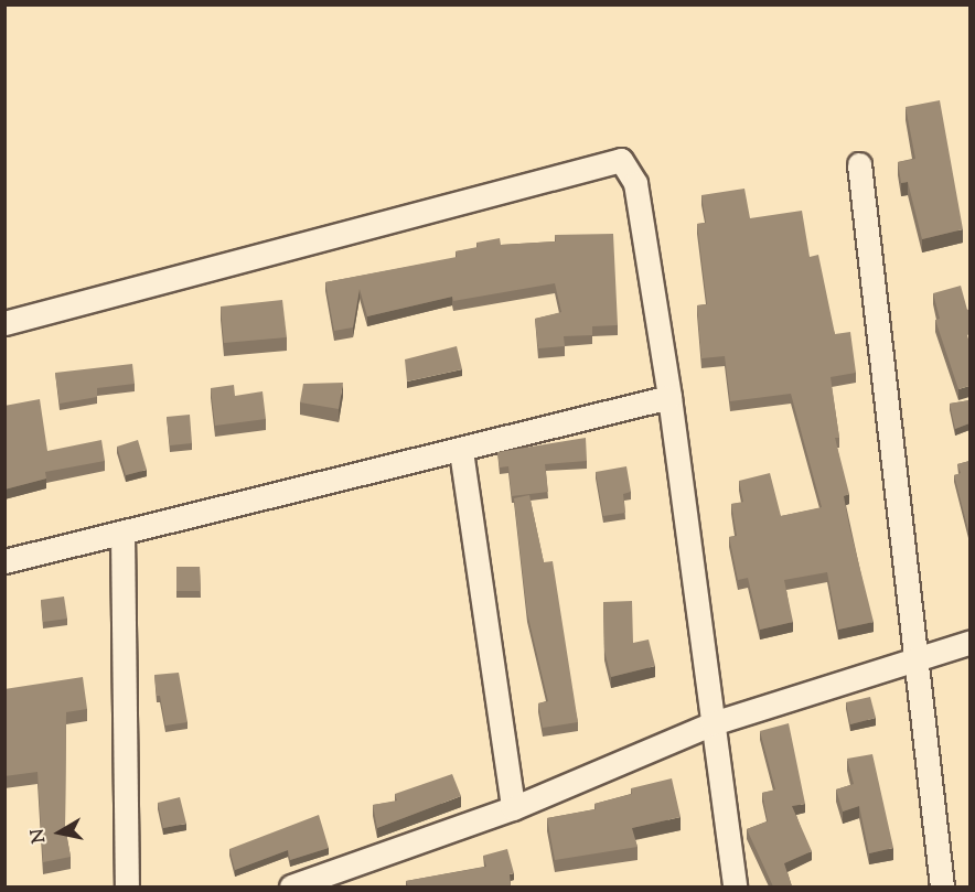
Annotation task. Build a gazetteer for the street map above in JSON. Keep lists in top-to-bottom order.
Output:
{
  "north": "left"
}
